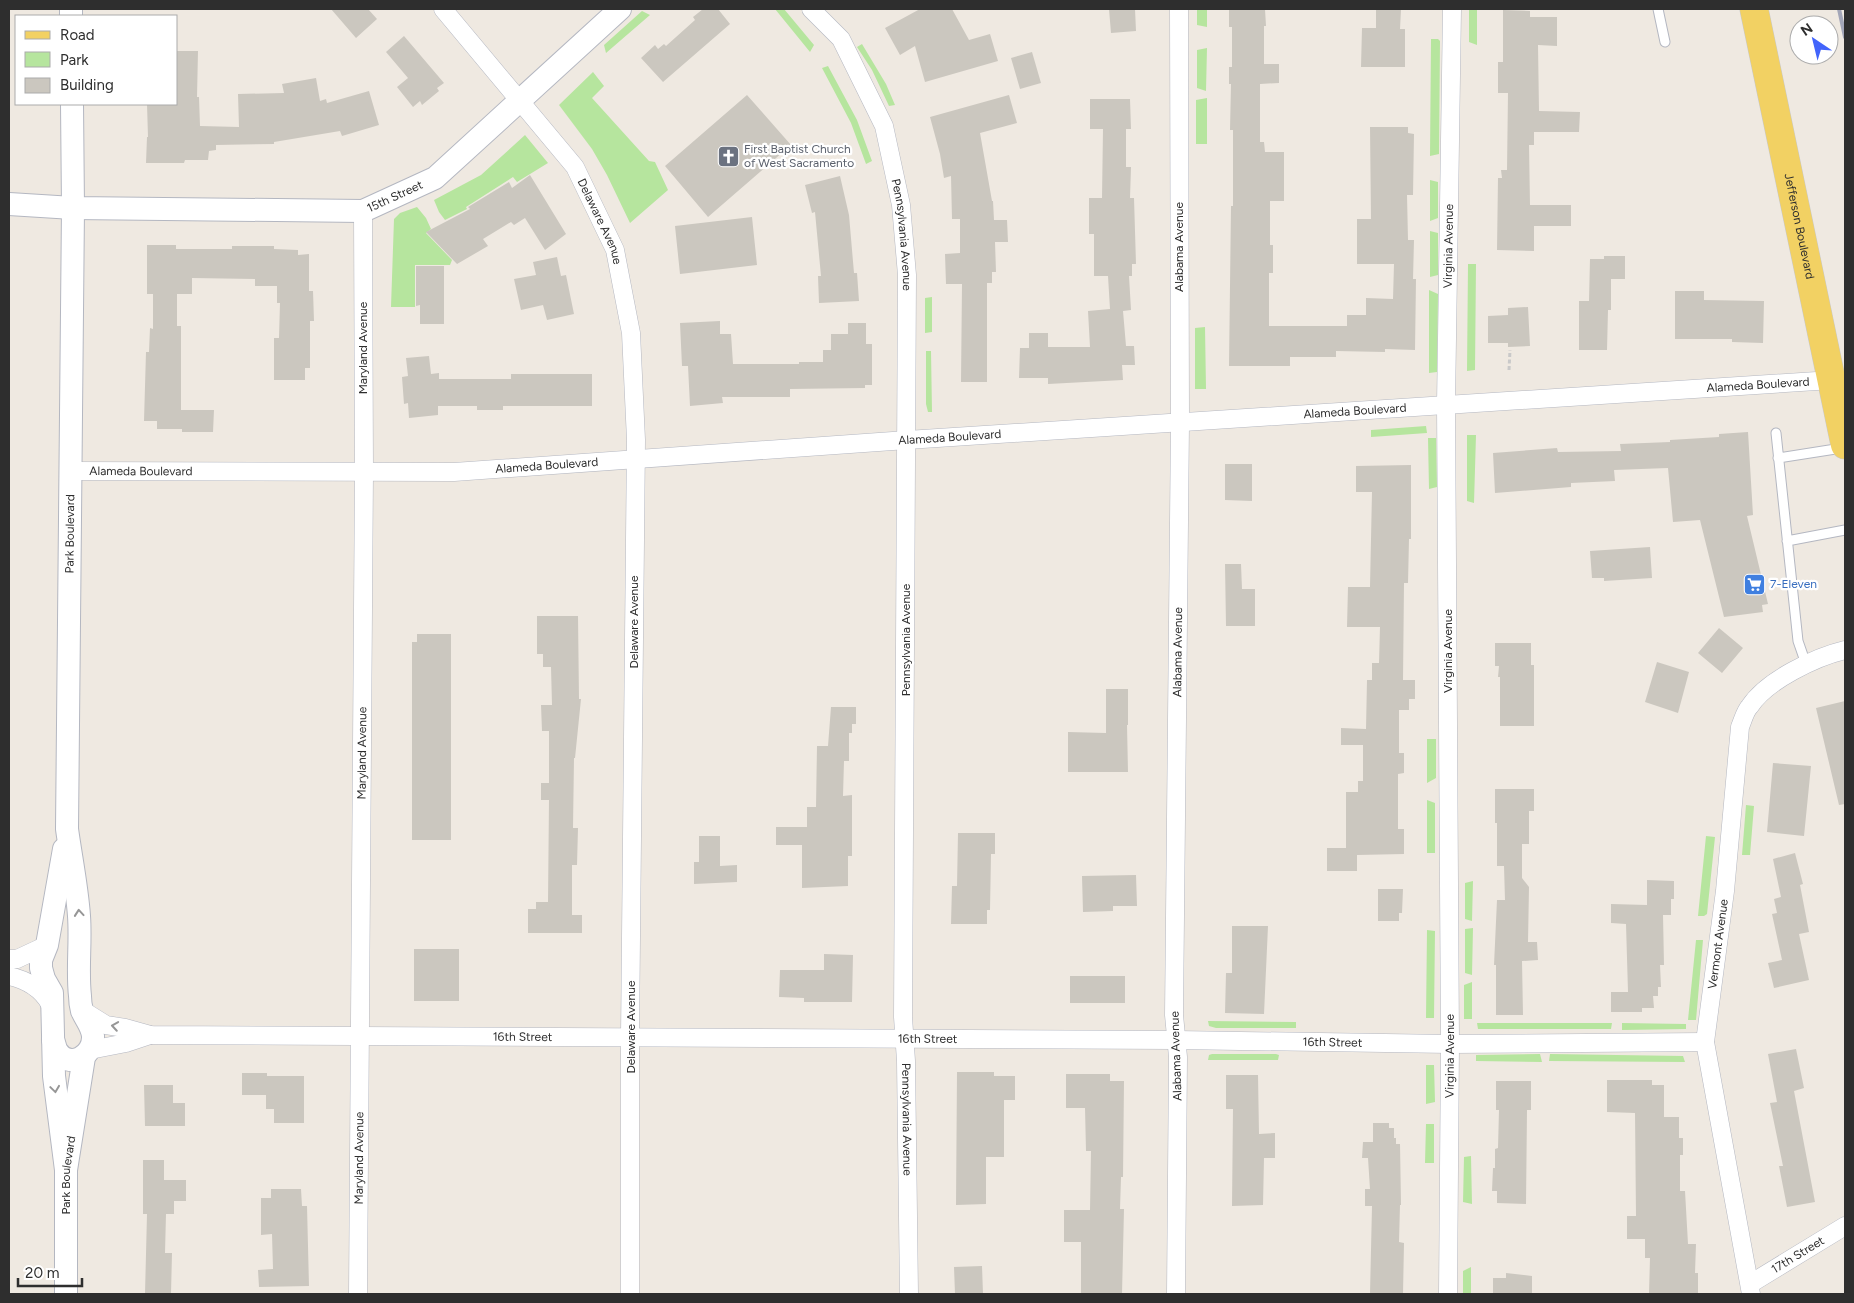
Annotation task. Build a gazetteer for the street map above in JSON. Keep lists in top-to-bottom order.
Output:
{
  "streets": {
    "main road": ["Jefferson Boulevard"],
    "street": [
      "15th Street",
      "Delaware Avenue",
      "Pennsylvania Avenue",
      "Alabama Avenue",
      "Virginia Avenue",
      "Maryland Avenue",
      "Alameda Boulevard",
      "Park Boulevard",
      "Vermont Avenue",
      "16th Street",
      "17th Street"
    ]
  },
  "crossings": [
    ["15th Street", "Delaware Avenue"],
    ["15th Street", "Maryland Avenue"],
    ["15th Street", "Park Boulevard"],
    ["Delaware Avenue", "Alameda Boulevard"],
    ["Delaware Avenue", "16th Street"],
    ["Jefferson Boulevard", "Alameda Boulevard"],
    ["Pennsylvania Avenue", "Alameda Boulevard"],
    ["Pennsylvania Avenue", "16th Street"],
    ["Alabama Avenue", "Alameda Boulevard"],
    ["Alabama Avenue", "16th Street"],
    ["Virginia Avenue", "Alameda Boulevard"],
    ["Virginia Avenue", "16th Street"],
    ["Maryland Avenue", "Alameda Boulevard"],
    ["Maryland Avenue", "16th Street"],
    ["Alameda Boulevard", "Park Boulevard"],
    ["Vermont Avenue", "16th Street"],
    ["Vermont Avenue", "17th Street"]
  ],
  "places": {
    "church": ["First Baptist Church of West Sacramento"],
    "supermarket": ["7-Eleven"]
  },
  "legend": ["Road", "Park", "Building"],
  "scale_bar": "20 m",
  "north": "top left"
}
